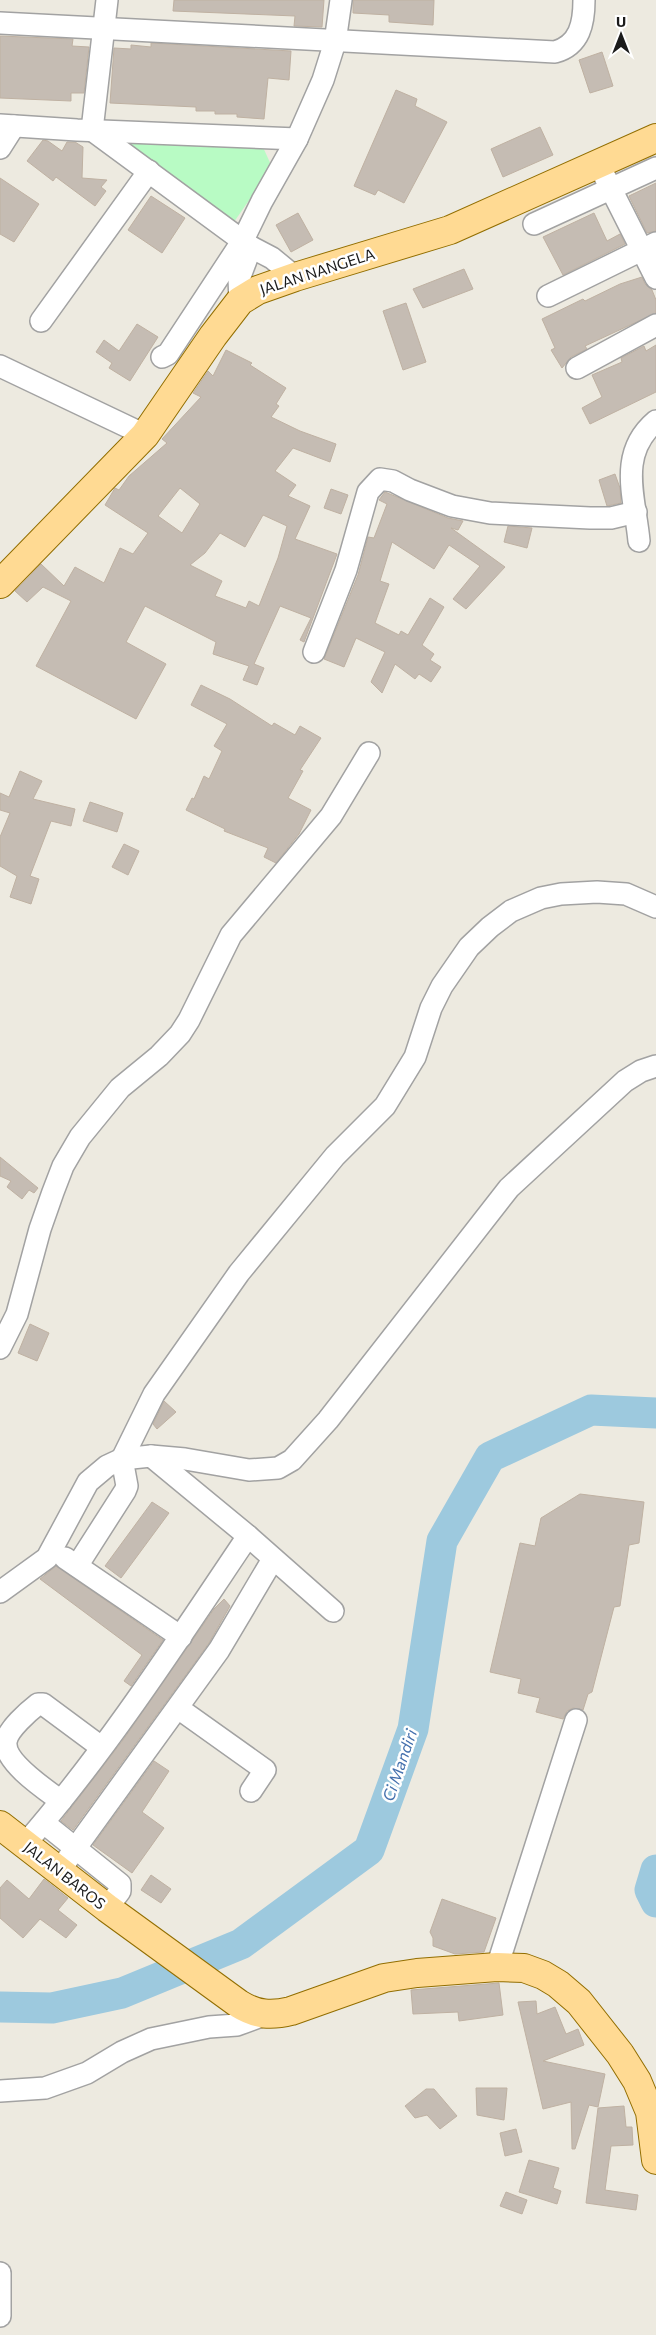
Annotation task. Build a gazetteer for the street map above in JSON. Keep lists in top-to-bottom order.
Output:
{
  "streets": {
    "main road": ["JALAN NANGELA", "JALAN BAROS"]
  },
  "water": ["Ci Mandiri"],
  "north": "top"
}
